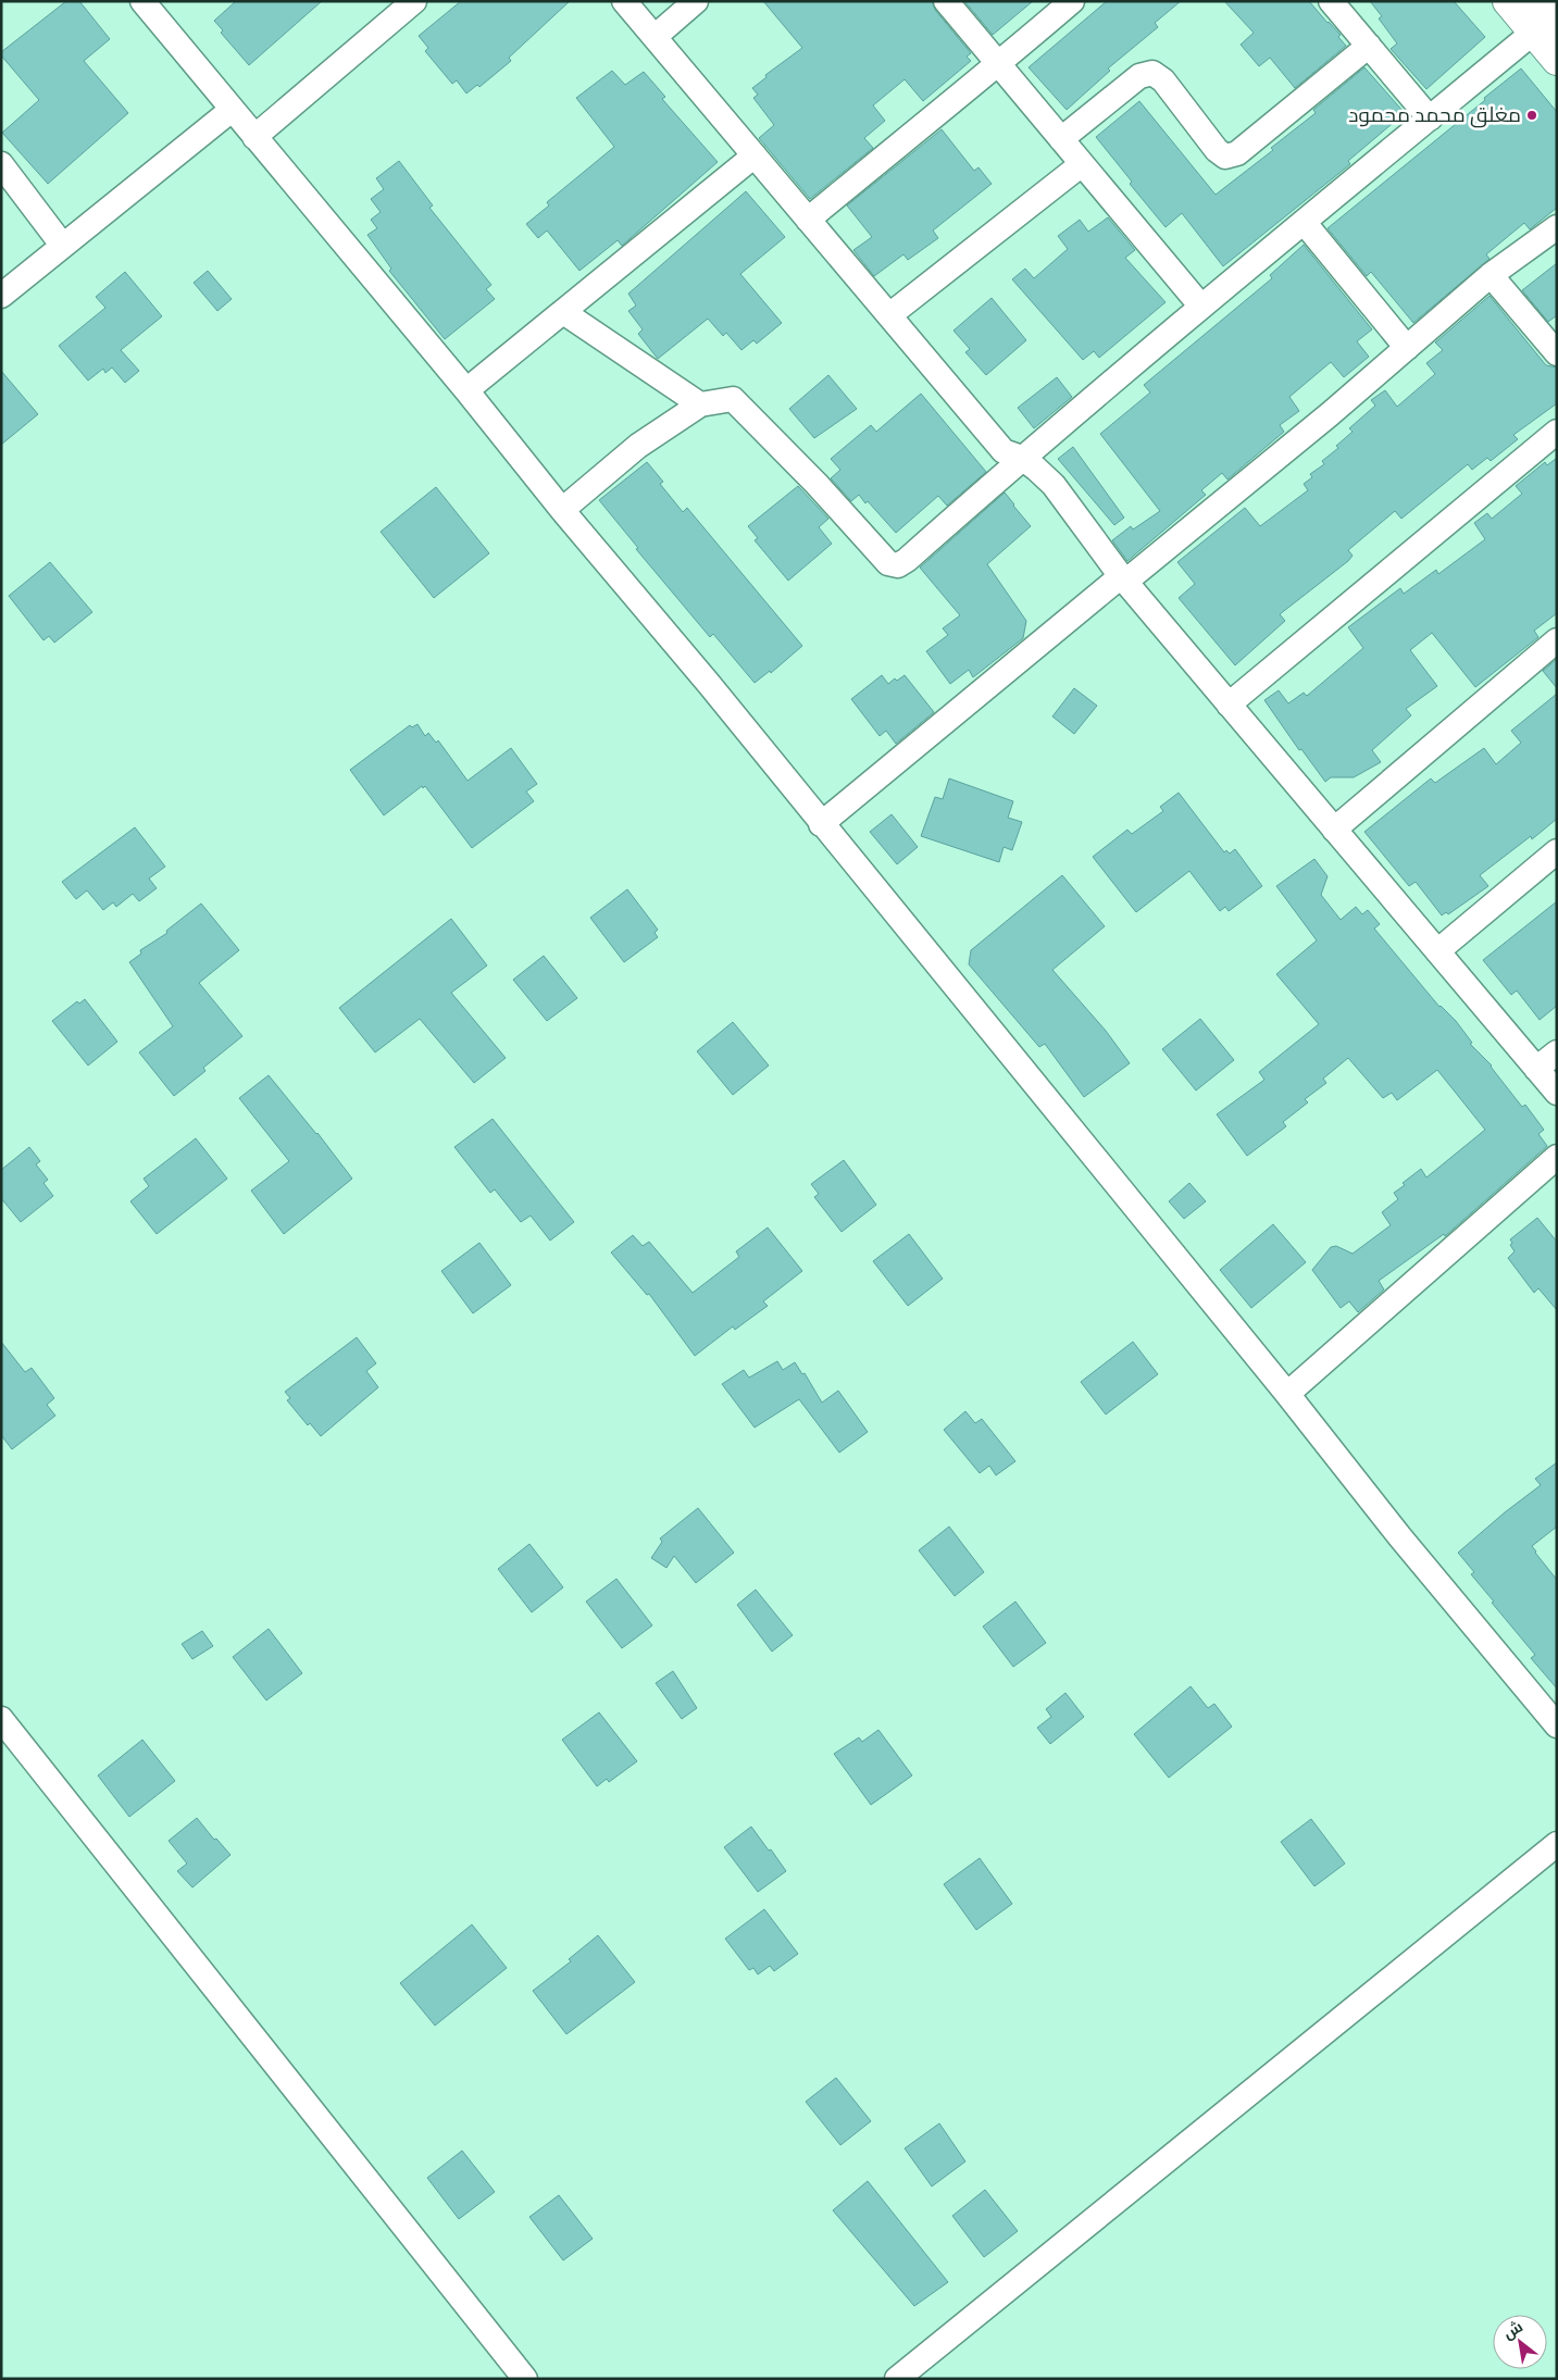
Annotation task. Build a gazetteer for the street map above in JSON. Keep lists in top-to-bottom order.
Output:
{
  "places": ["مغلق محمد محمود"],
  "north": "top left"
}
